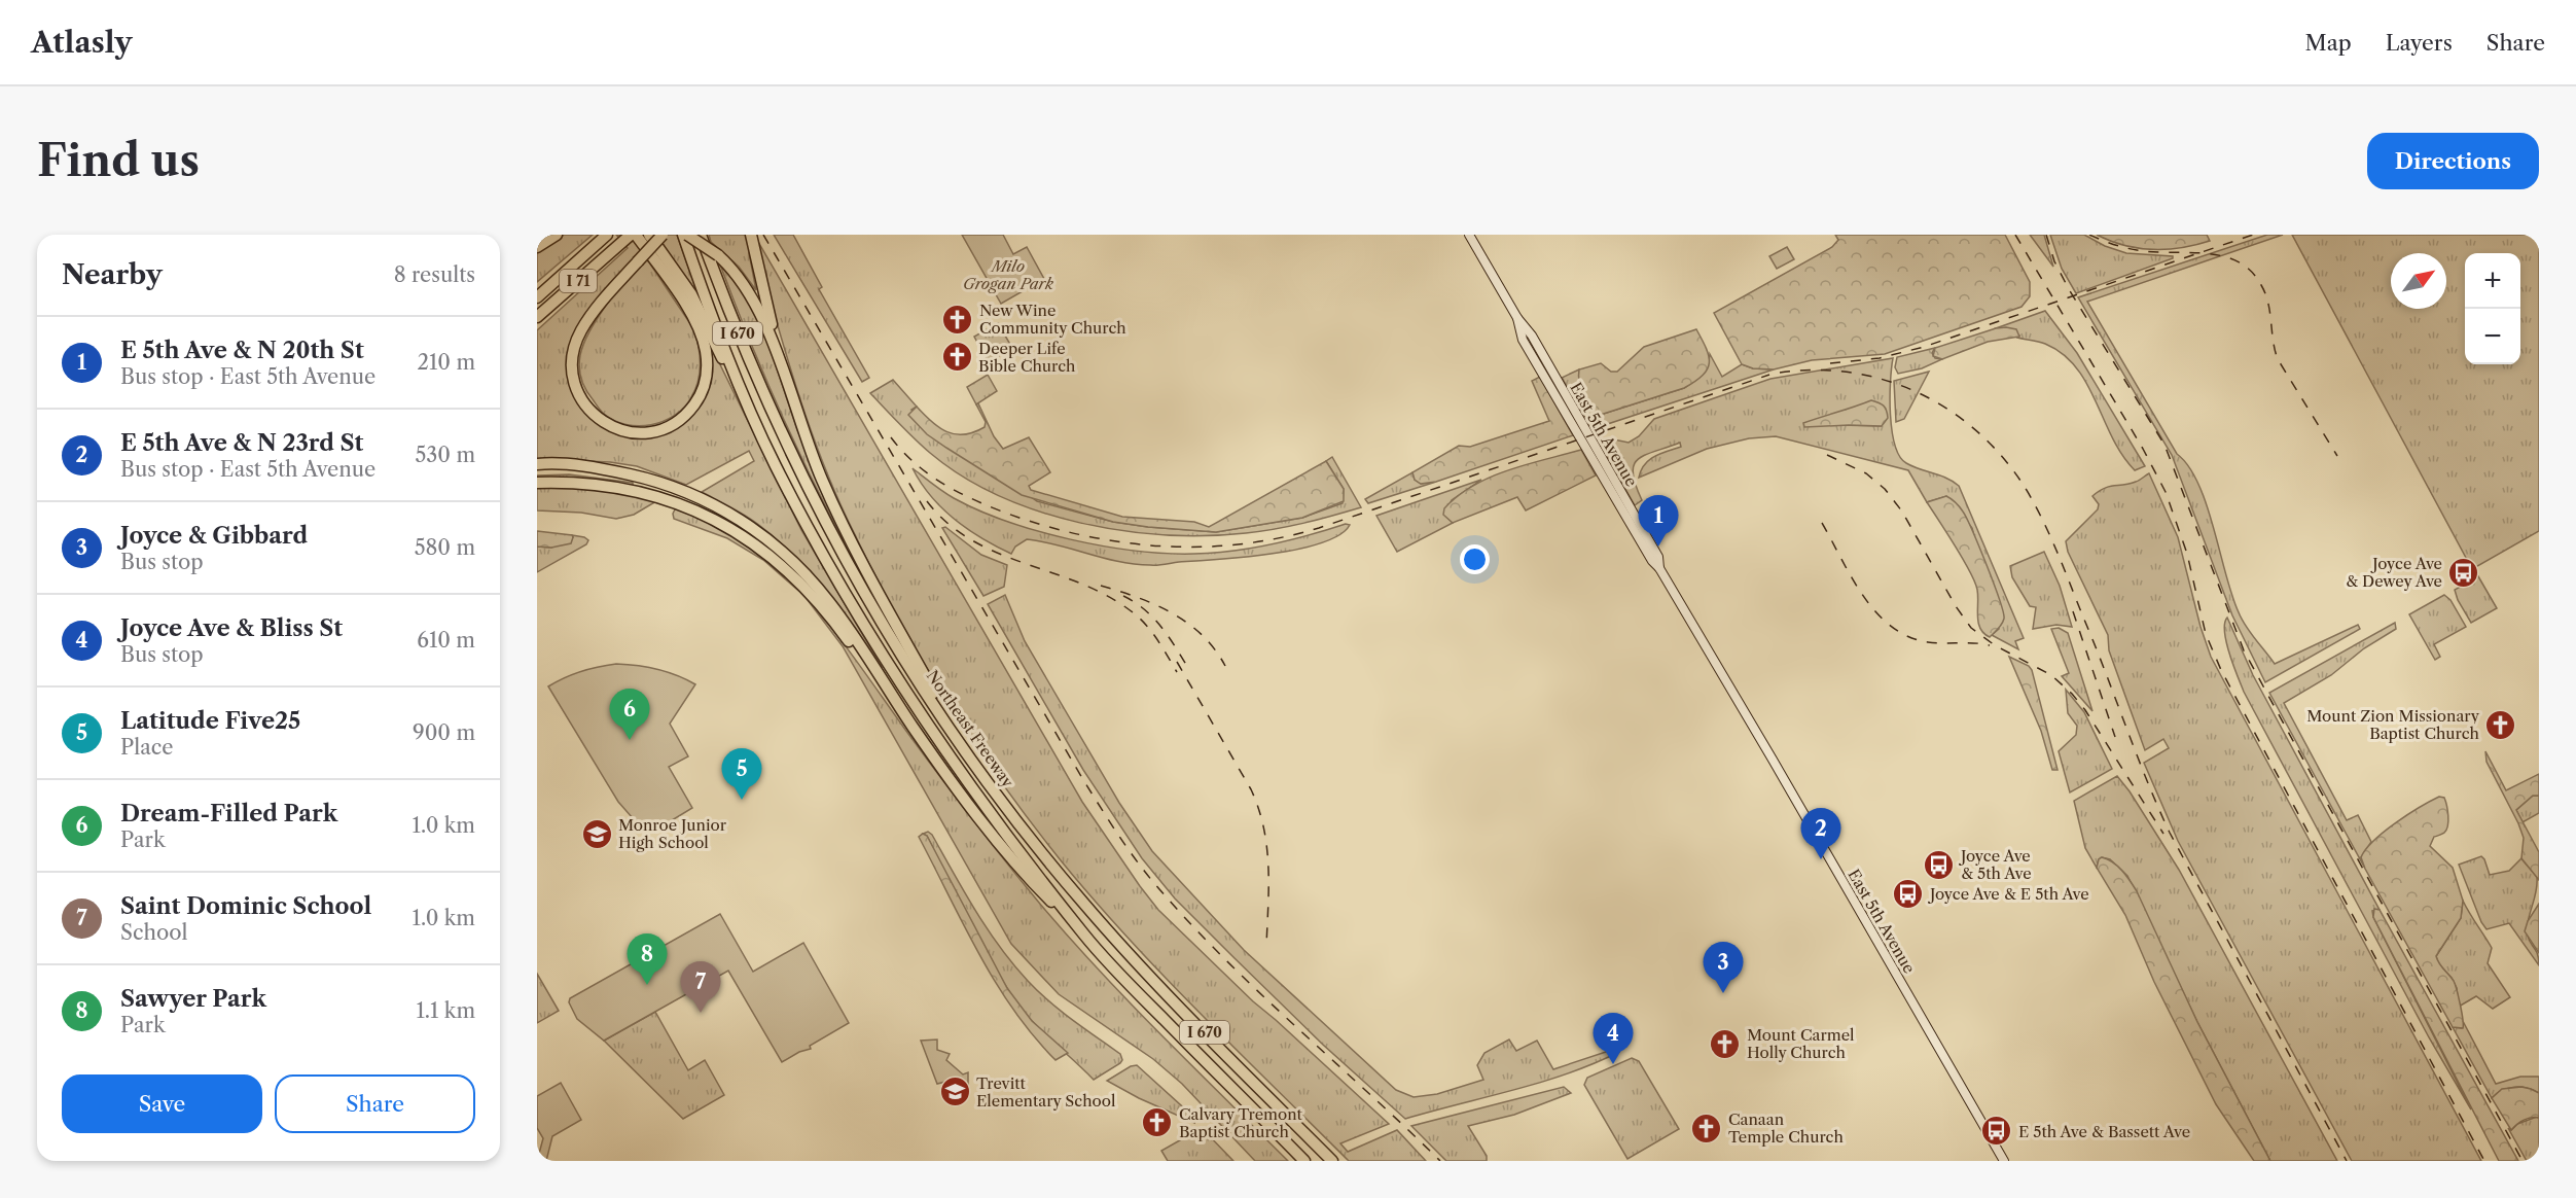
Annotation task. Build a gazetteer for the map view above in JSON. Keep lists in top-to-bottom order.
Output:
{
  "streets": {
    "highway": ["I 71", "I 670", "Northeast Freeway"],
    "main road": ["East 5th Avenue"]
  },
  "parks": ["Milo Grogan Park"],
  "places": {
    "church": [
      "New Wine Community Church",
      "Deeper Life Bible Church",
      "Mount Zion Missionary Baptist Church",
      "Mount Carmel Holly Church",
      "Calvary Tremont Baptist Church",
      "Canaan Temple Church"
    ],
    "bus stop": [
      "Joyce Ave & Dewey Ave",
      "Joyce Ave & 5th Ave",
      "Joyce Ave & E 5th Ave",
      "E 5th Ave & Bassett Ave"
    ],
    "school or university": ["Monroe Junior High School", "Trevitt Elementary School"]
  },
  "north": "top right",
  "page": {
    "header": "Atlasly",
    "nav": ["Map", "Layers", "Share"],
    "buttons": [
      "Directions",
      ["Save", "Share"]
    ],
    "title": "Find us",
    "heading": ["Nearby", "8 results"],
    "map_buttons": ["+", "−"],
    "list": [
      {
        "mark": "1",
        "name": "E 5th Ave & N 20th St",
        "note": "Bus stop · East 5th Avenue",
        "value": "210 m"
      },
      {
        "mark": "2",
        "name": "E 5th Ave & N 23rd St",
        "note": "Bus stop · East 5th Avenue",
        "value": "530 m"
      },
      {
        "mark": "3",
        "name": "Joyce & Gibbard",
        "note": "Bus stop",
        "value": "580 m"
      },
      {
        "mark": "4",
        "name": "Joyce Ave & Bliss St",
        "note": "Bus stop",
        "value": "610 m"
      },
      {
        "mark": "5",
        "name": "Latitude Five25",
        "note": "Place",
        "value": "900 m"
      },
      {
        "mark": "6",
        "name": "Dream-Filled Park",
        "note": "Park",
        "value": "1.0 km"
      },
      {
        "mark": "7",
        "name": "Saint Dominic School",
        "note": "School",
        "value": "1.0 km"
      },
      {
        "mark": "8",
        "name": "Sawyer Park",
        "note": "Park",
        "value": "1.1 km"
      }
    ],
    "pins": [
      "1",
      "6",
      "5",
      "2",
      "8",
      "3",
      "7",
      "4"
    ]
  }
}
